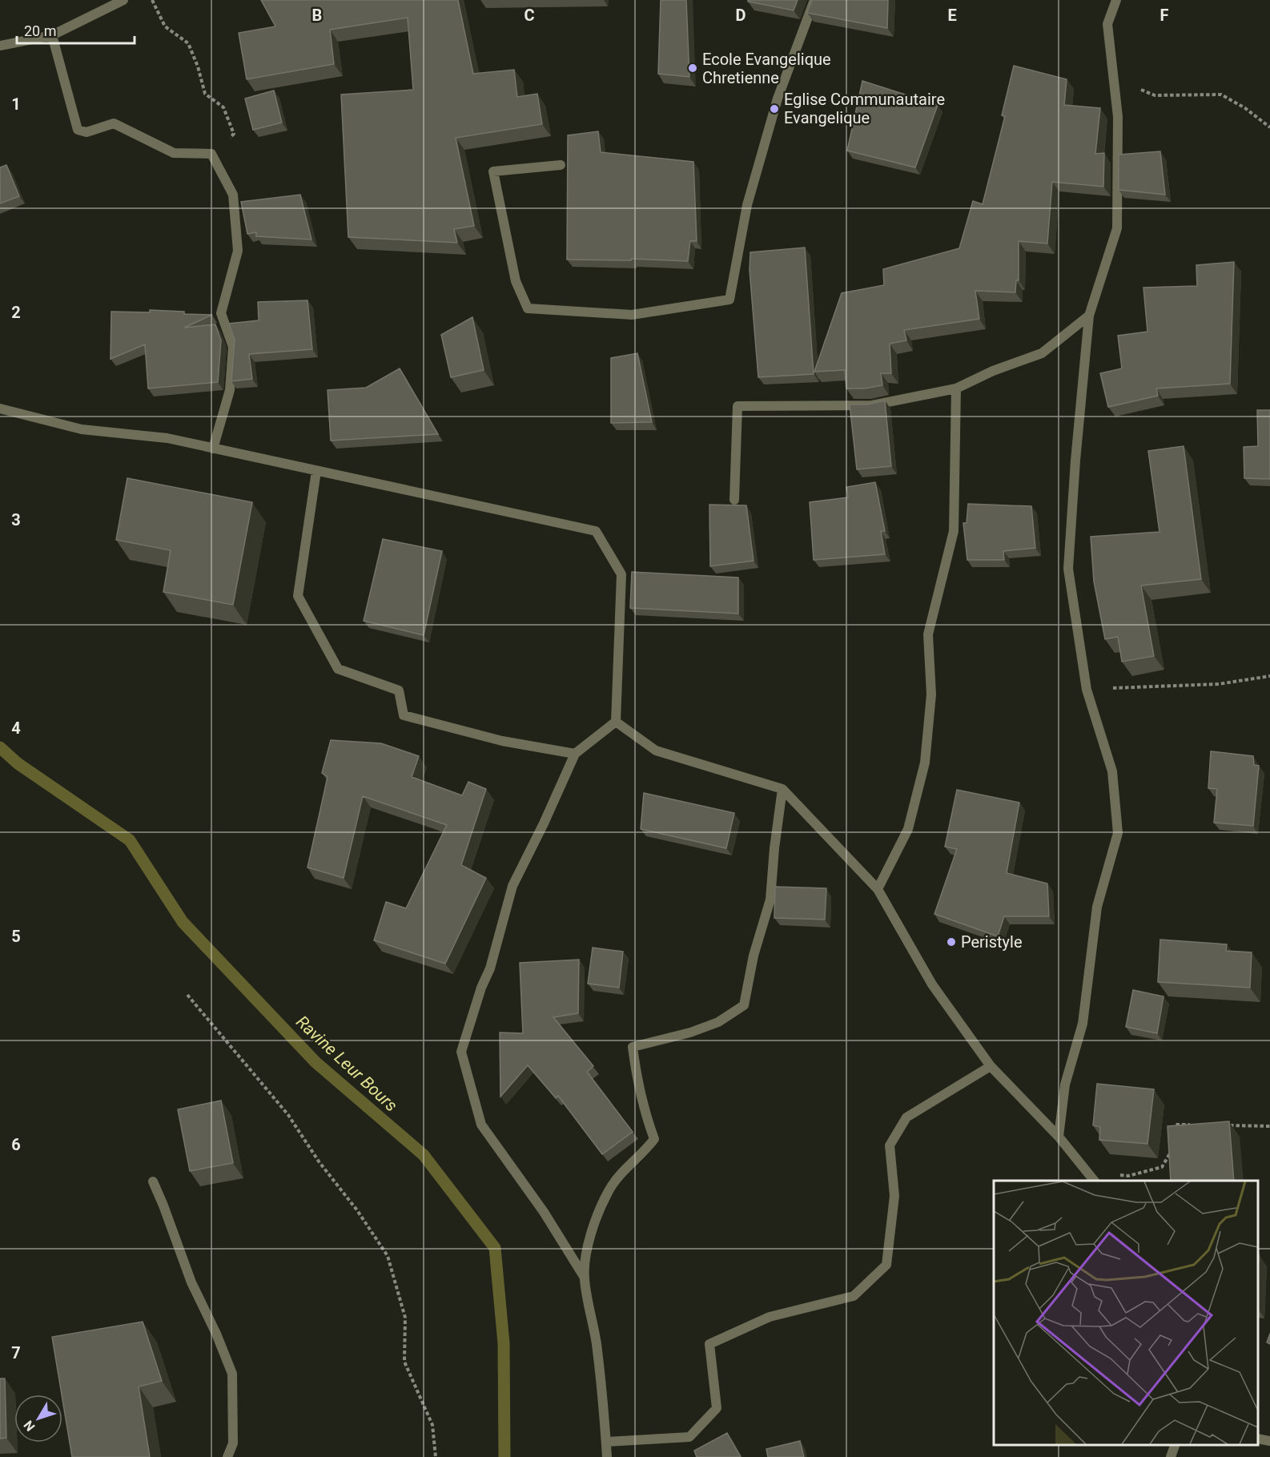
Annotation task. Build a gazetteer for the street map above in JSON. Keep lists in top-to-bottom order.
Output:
{
  "water": ["Ravine Leur Bours"],
  "places": ["Ecole Evangelique Chretienne", "Eglise Communautaire Evangelique", "Peristyle"],
  "scale_bar": "20 m",
  "north": "bottom left",
  "grid": {
    "columns": [
      "B",
      "C",
      "D",
      "E",
      "F"
    ],
    "rows": [
      "1",
      "2",
      "3",
      "4",
      "5",
      "6",
      "7"
    ]
  }
}
